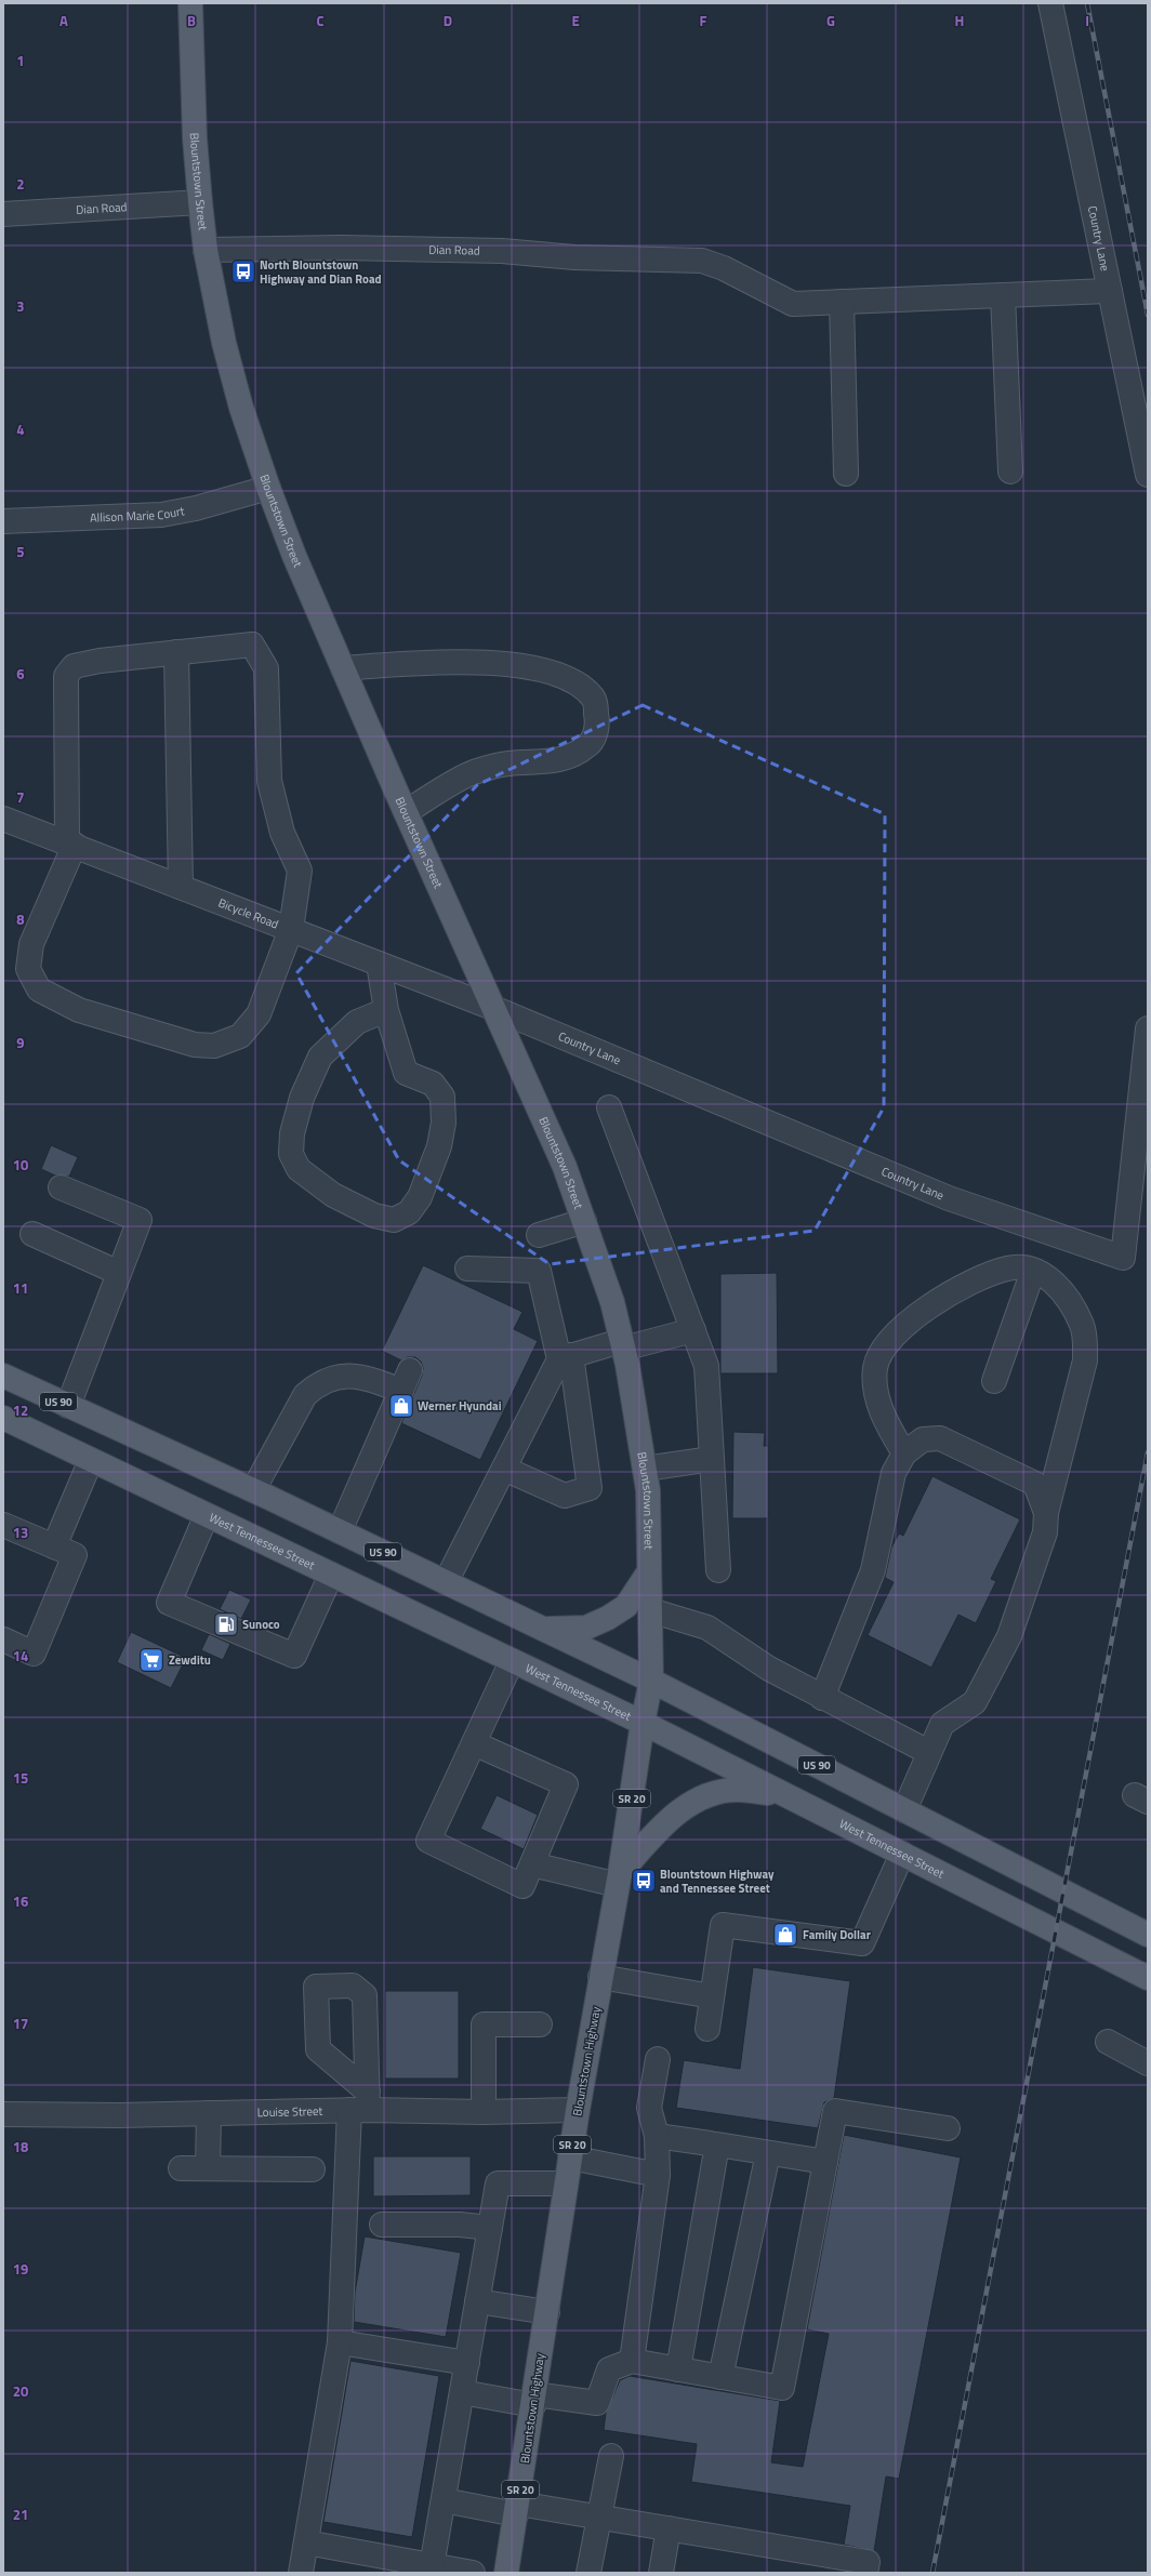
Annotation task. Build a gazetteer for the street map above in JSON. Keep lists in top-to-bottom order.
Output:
{
  "streets": {
    "main road": [
      "Blountstown Street",
      "US 90",
      "West Tennessee Street",
      "SR 20",
      "Blountstown Highway"
    ],
    "street": [
      "Dian Road",
      "Country Lane",
      "Allison Marie Court",
      "Bicycle Road",
      "Louise Street"
    ]
  },
  "crossings": [
    ["Blountstown Street", "Dian Road"],
    ["Blountstown Street", "Country Lane"],
    ["Blountstown Street", "Allison Marie Court"],
    ["Blountstown Street", "Bicycle Road"],
    ["Blountstown Street", "US 90"],
    ["Blountstown Street", "Blountstown Highway"],
    ["Dian Road", "Country Lane"],
    ["Country Lane", "Bicycle Road"],
    ["US 90", "Blountstown Highway"],
    ["West Tennessee Street", "Blountstown Highway"],
    ["Blountstown Highway", "Louise Street"]
  ],
  "places": {
    "bus stop": ["North Blountstown Highway and Dian Road", "Blountstown Highway and Tennessee Street"],
    "shop": ["Werner Hyundai", "Family Dollar"],
    "fuel station": ["Sunoco"],
    "supermarket": ["Zewditu"]
  },
  "grid": {
    "columns": [
      "A",
      "B",
      "C",
      "D",
      "E",
      "F",
      "G",
      "H",
      "I"
    ],
    "rows": [
      "1",
      "2",
      "3",
      "4",
      "5",
      "6",
      "7",
      "8",
      "9",
      "10",
      "11",
      "12",
      "13",
      "14",
      "15",
      "16",
      "17",
      "18",
      "19",
      "20",
      "21"
    ]
  }
}
